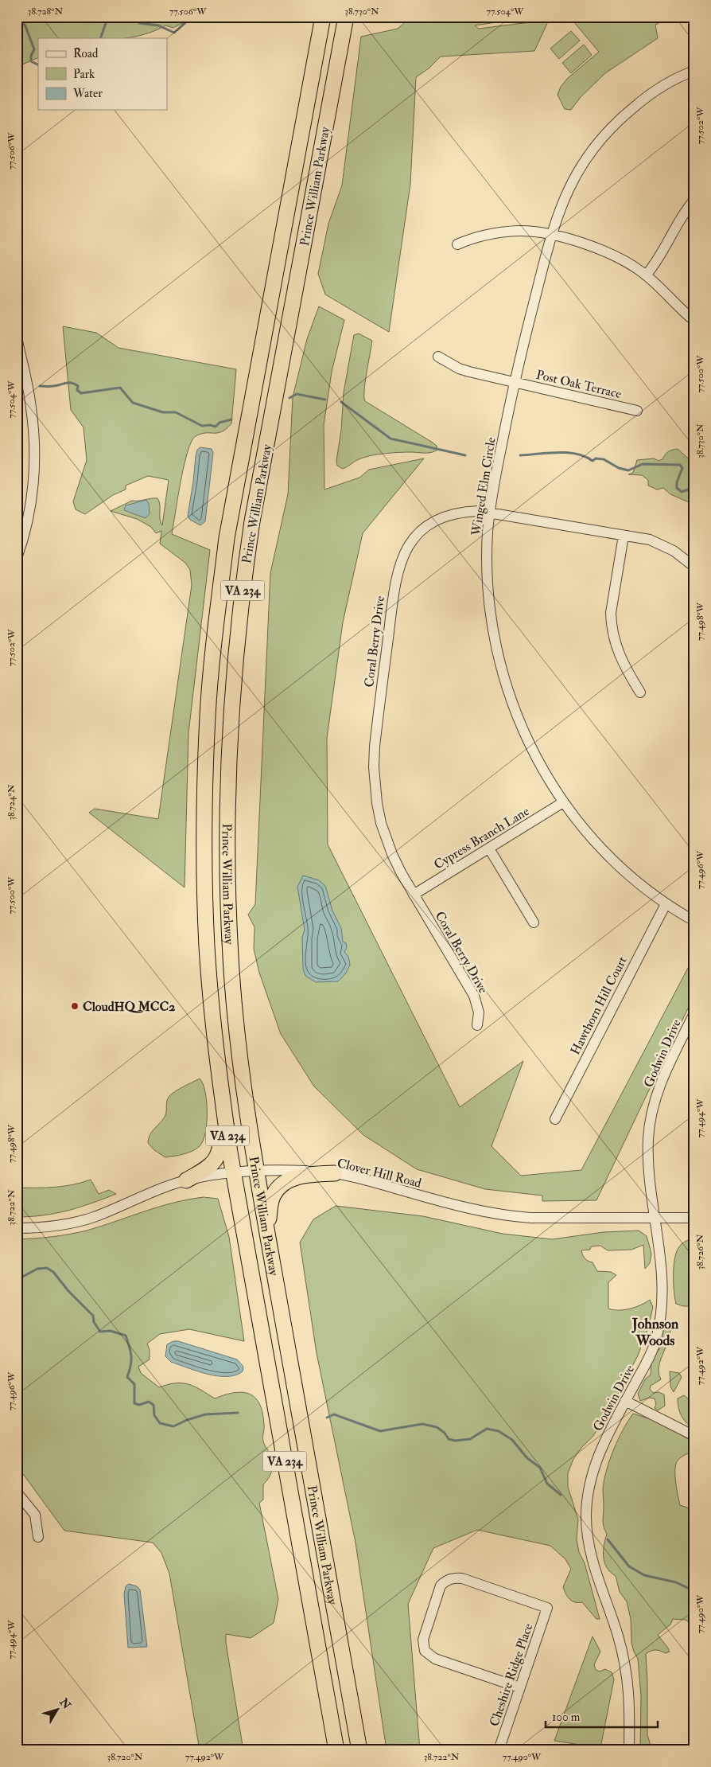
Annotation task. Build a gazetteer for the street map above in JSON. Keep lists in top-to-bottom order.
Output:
{
  "streets": {
    "highway": ["Prince William Parkway", "VA 234"],
    "street": [
      "Post Oak Terrace",
      "Winged Elm Circle",
      "Coral Berry Drive",
      "Cypress Branch Lane",
      "Hawthorn Hill Court",
      "Godwin Drive",
      "Clover Hill Road",
      "Cheshire Ridge Place"
    ]
  },
  "crossings": [
    ["Prince William Parkway", "Clover Hill Road"],
    ["Post Oak Terrace", "Winged Elm Circle"],
    ["Winged Elm Circle", "Coral Berry Drive"],
    ["Winged Elm Circle", "Cypress Branch Lane"],
    ["Winged Elm Circle", "Hawthorn Hill Court"],
    ["Coral Berry Drive", "Cypress Branch Lane"],
    ["Godwin Drive", "Clover Hill Road"]
  ],
  "districts": ["Johnson Woods"],
  "places": ["CloudHQ MCC2"],
  "legend": ["Road", "Park", "Water"],
  "scale_bar": "100 m",
  "north": "top right",
  "coordinates": [
    "38.728°N",
    "77.506°W",
    "38.730°N",
    "77.504°W",
    "77.502°W",
    "77.500°W",
    "77.498°W",
    "38.724°N",
    "77.496°W",
    "77.494°W",
    "38.722°N",
    "38.726°N",
    "77.492°W",
    "77.490°W",
    "38.720°N"
  ]
}
